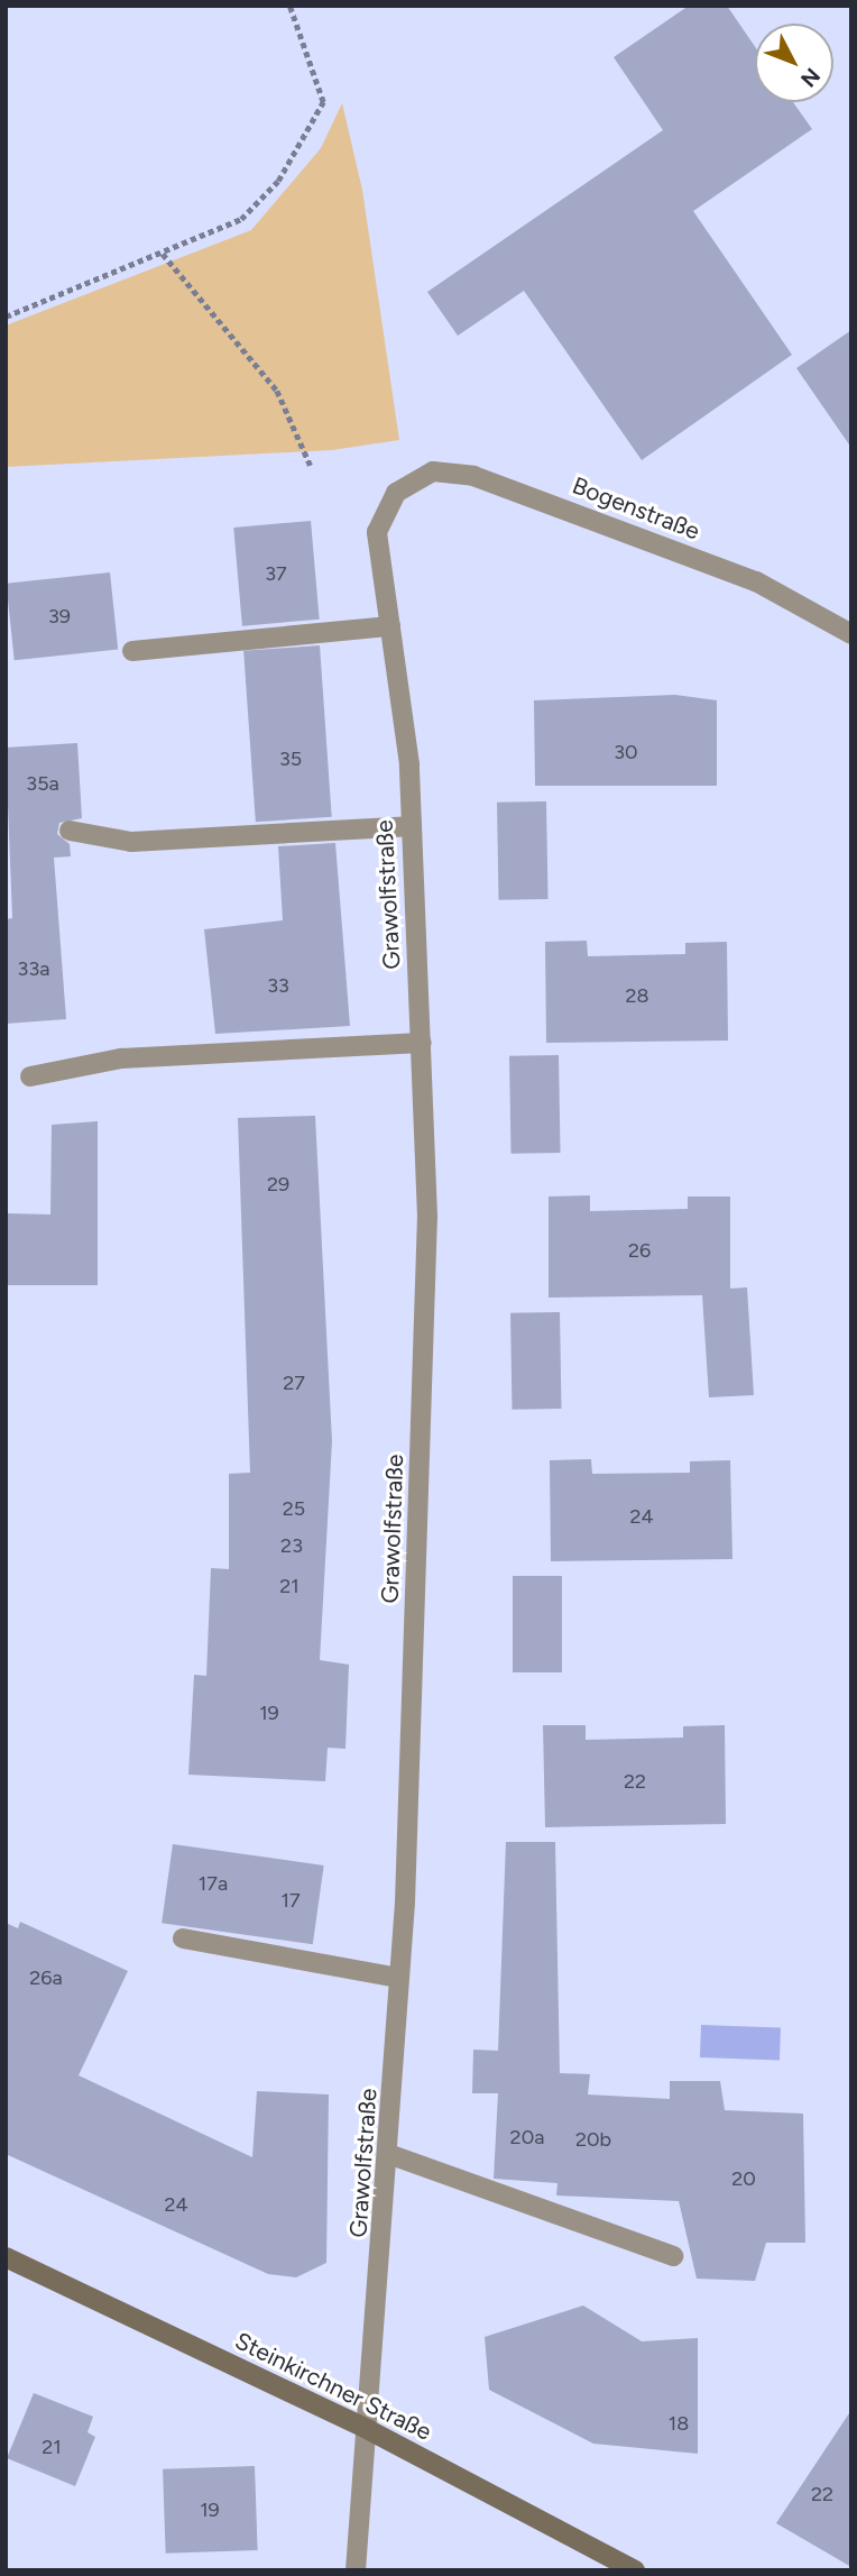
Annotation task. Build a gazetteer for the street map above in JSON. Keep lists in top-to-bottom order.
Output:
{
  "streets": {
    "street": ["Bogenstraße", "Grawolfstraße", "Steinkirchner Straße"]
  },
  "crossings": [
    ["Bogenstraße", "Grawolfstraße"],
    ["Grawolfstraße", "Steinkirchner Straße"]
  ],
  "house_numbers": [
    "37",
    "39",
    "30",
    "35",
    "35a",
    "33a",
    "33",
    "28",
    "29",
    "26",
    "27",
    "25",
    "24",
    "23",
    "21",
    "19",
    "22",
    "17a",
    "17",
    "26a",
    "20a",
    "20b",
    "20",
    "24",
    "18",
    "21",
    "22",
    "19"
  ],
  "north": "bottom right"
}
